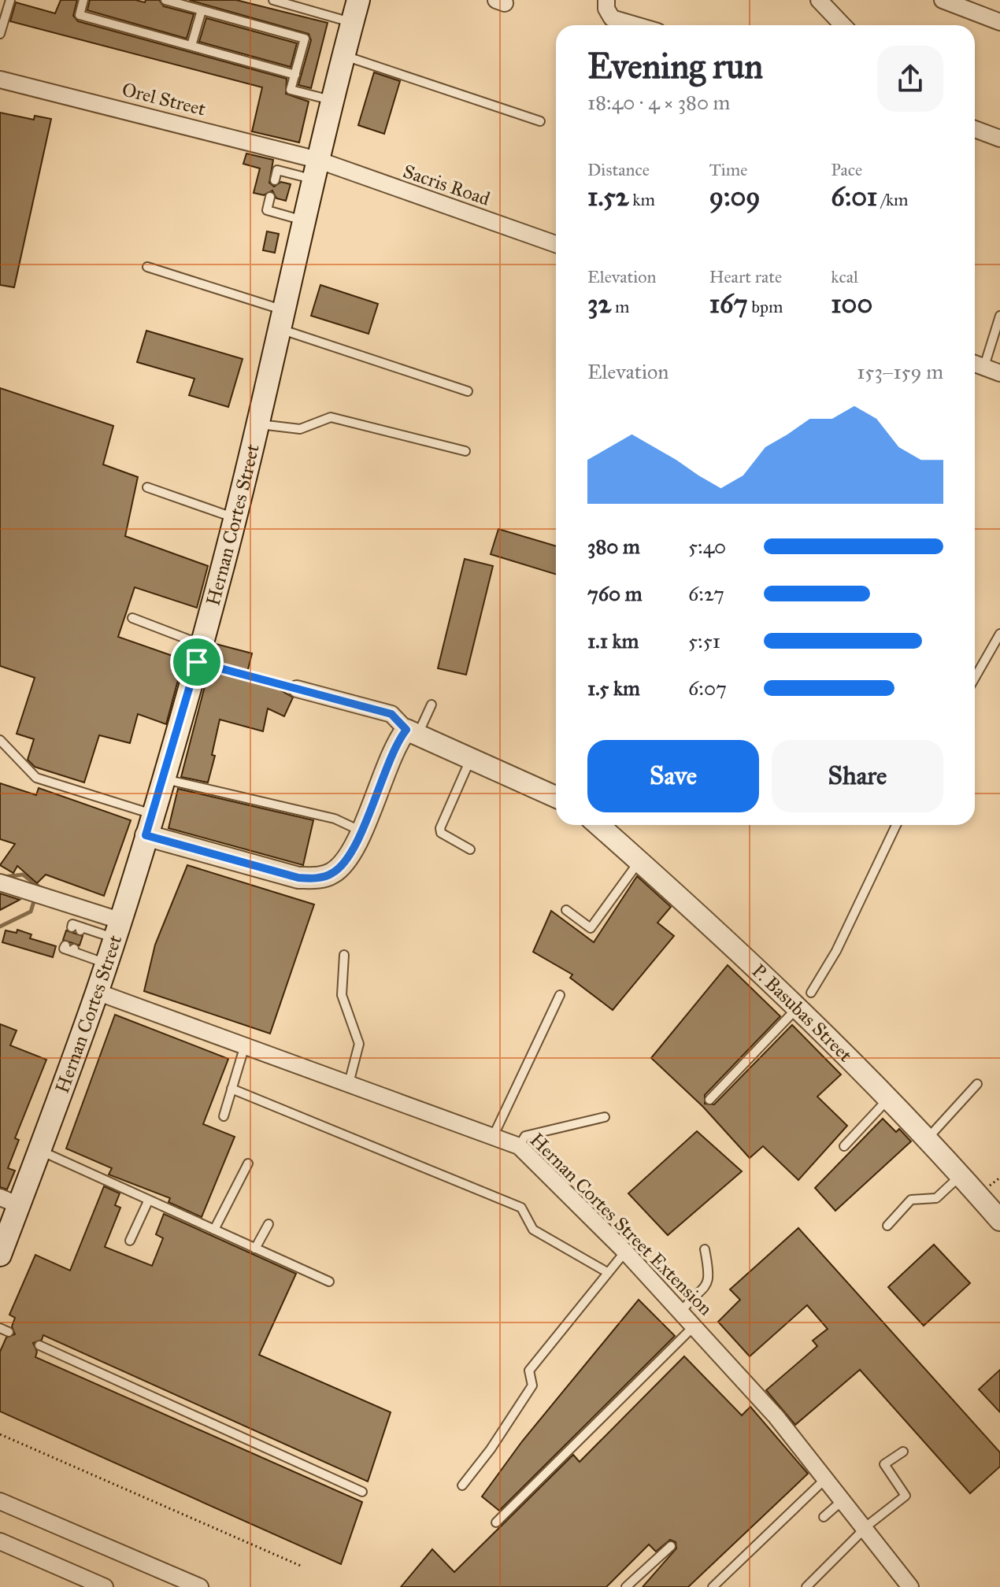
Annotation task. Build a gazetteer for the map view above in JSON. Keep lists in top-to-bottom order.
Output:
{
  "streets": {
    "main road": ["Hernan Cortes Street"],
    "street": [
      "Orel Street",
      "Sacris Road",
      "P. Basubas Street",
      "Hernan Cortes Street Extension"
    ]
  },
  "crossings": [
    ["Orel Street", "Sacris Road"],
    ["Orel Street", "Hernan Cortes Street"],
    ["Sacris Road", "Hernan Cortes Street"],
    ["Hernan Cortes Street", "Hernan Cortes Street Extension"]
  ],
  "page": {
    "heading": ["Evening run", "18:40 · 4 × 380 m"],
    "stats": [
      ["Distance", "1.52 km"],
      ["Time", "9:09"],
      ["Pace", "6:01 /km"],
      ["Elevation", "32 m"],
      ["Heart rate", "167 bpm"],
      ["kcal", "100"]
    ],
    "chart": ["Elevation", "153–159 m"],
    "list": [
      {
        "name": "380 m",
        "note": "5:40"
      },
      {
        "name": "760 m",
        "note": "6:27"
      },
      {
        "name": "1.1 km",
        "note": "5:51"
      },
      {
        "name": "1.5 km",
        "note": "6:07"
      }
    ],
    "buttons": ["Save", "Share"]
  }
}
